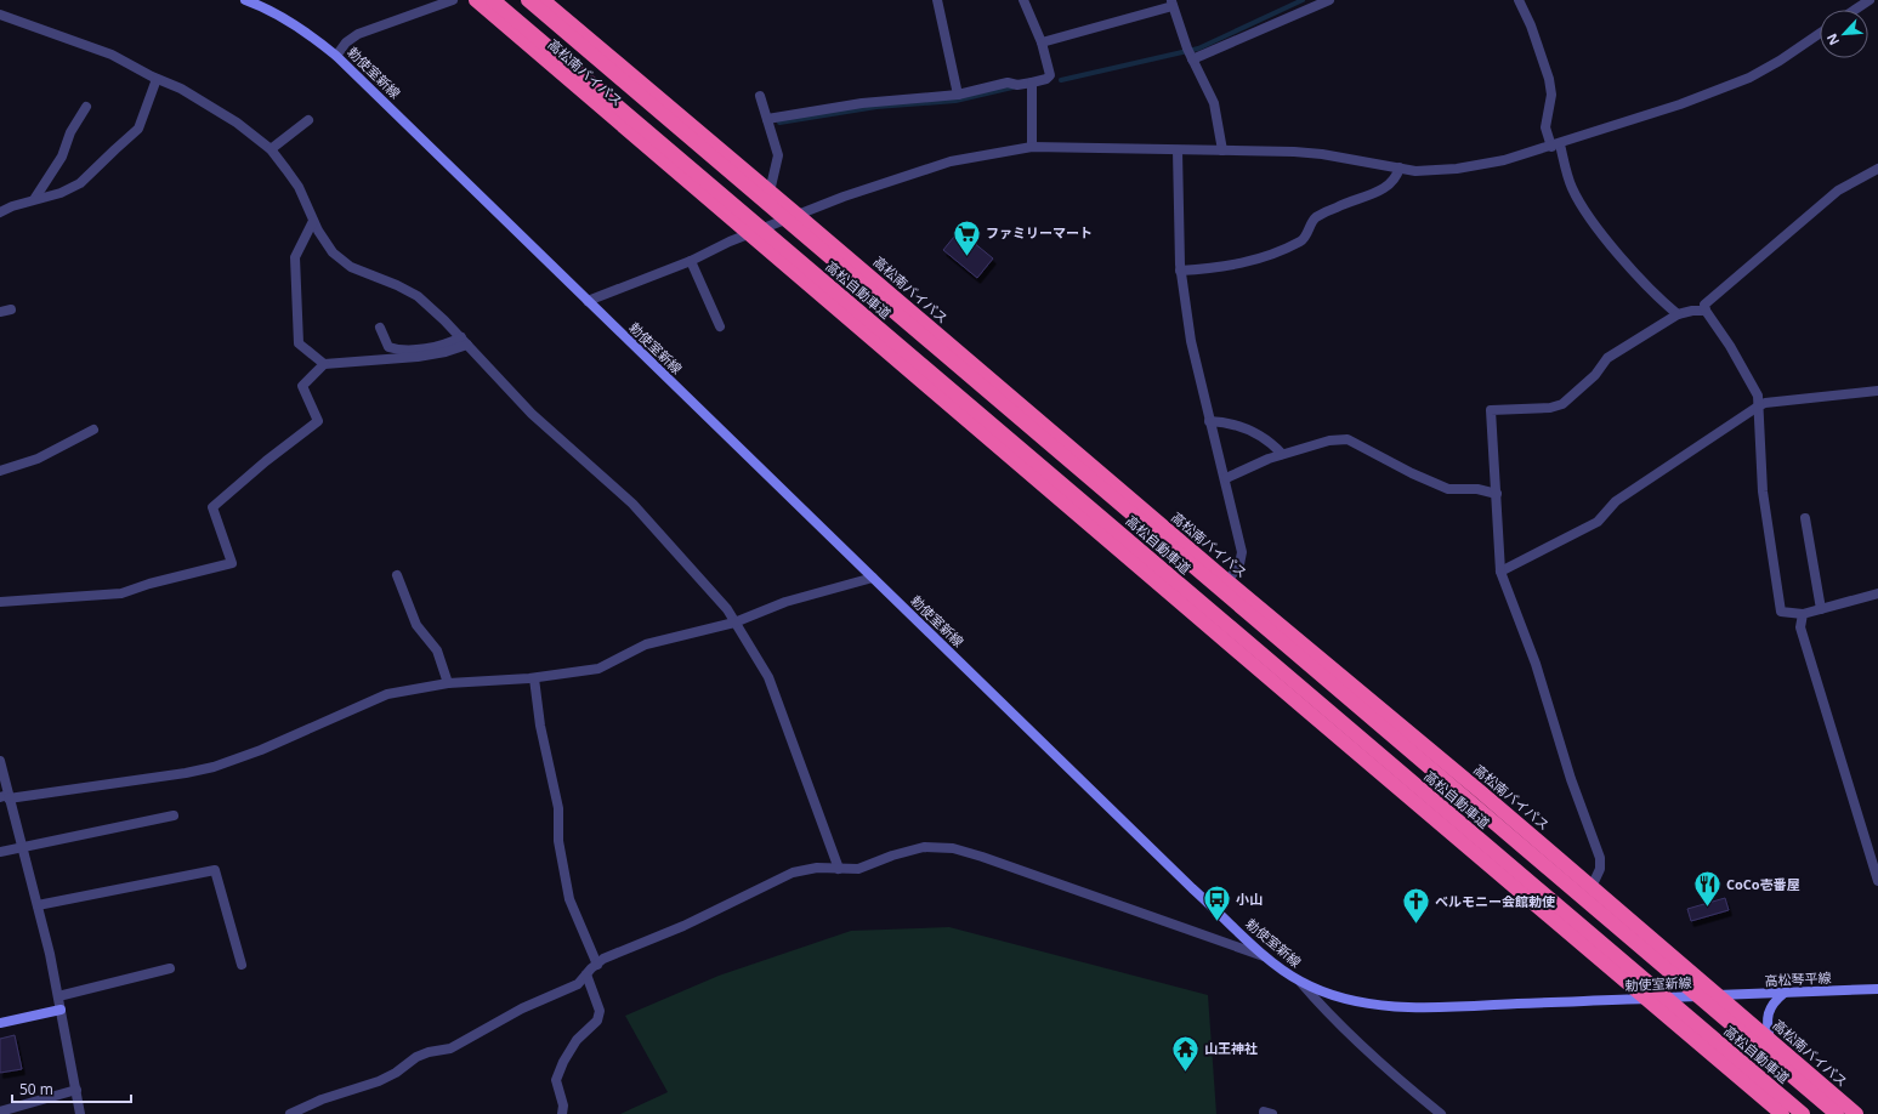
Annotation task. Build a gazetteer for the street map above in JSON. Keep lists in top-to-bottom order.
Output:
{
  "streets": {
    "highway": ["高松南バイパス", "高松自動車道"],
    "main road": ["勅使室新線", "高松琴平線"]
  },
  "crossings": [
    ["勅使室新線", "高松南バイパス"],
    ["勅使室新線", "高松琴平線"],
    ["高松南バイパス", "高松琴平線"]
  ],
  "places": {
    "supermarket": ["ファミリーマート"],
    "restaurant": ["CoCo壱番屋"],
    "bus stop": ["小山"],
    "church": ["ベルモニー会館勅使"],
    "temple": ["山王神社"]
  },
  "scale_bar": "50 m",
  "north": "bottom left"
}
